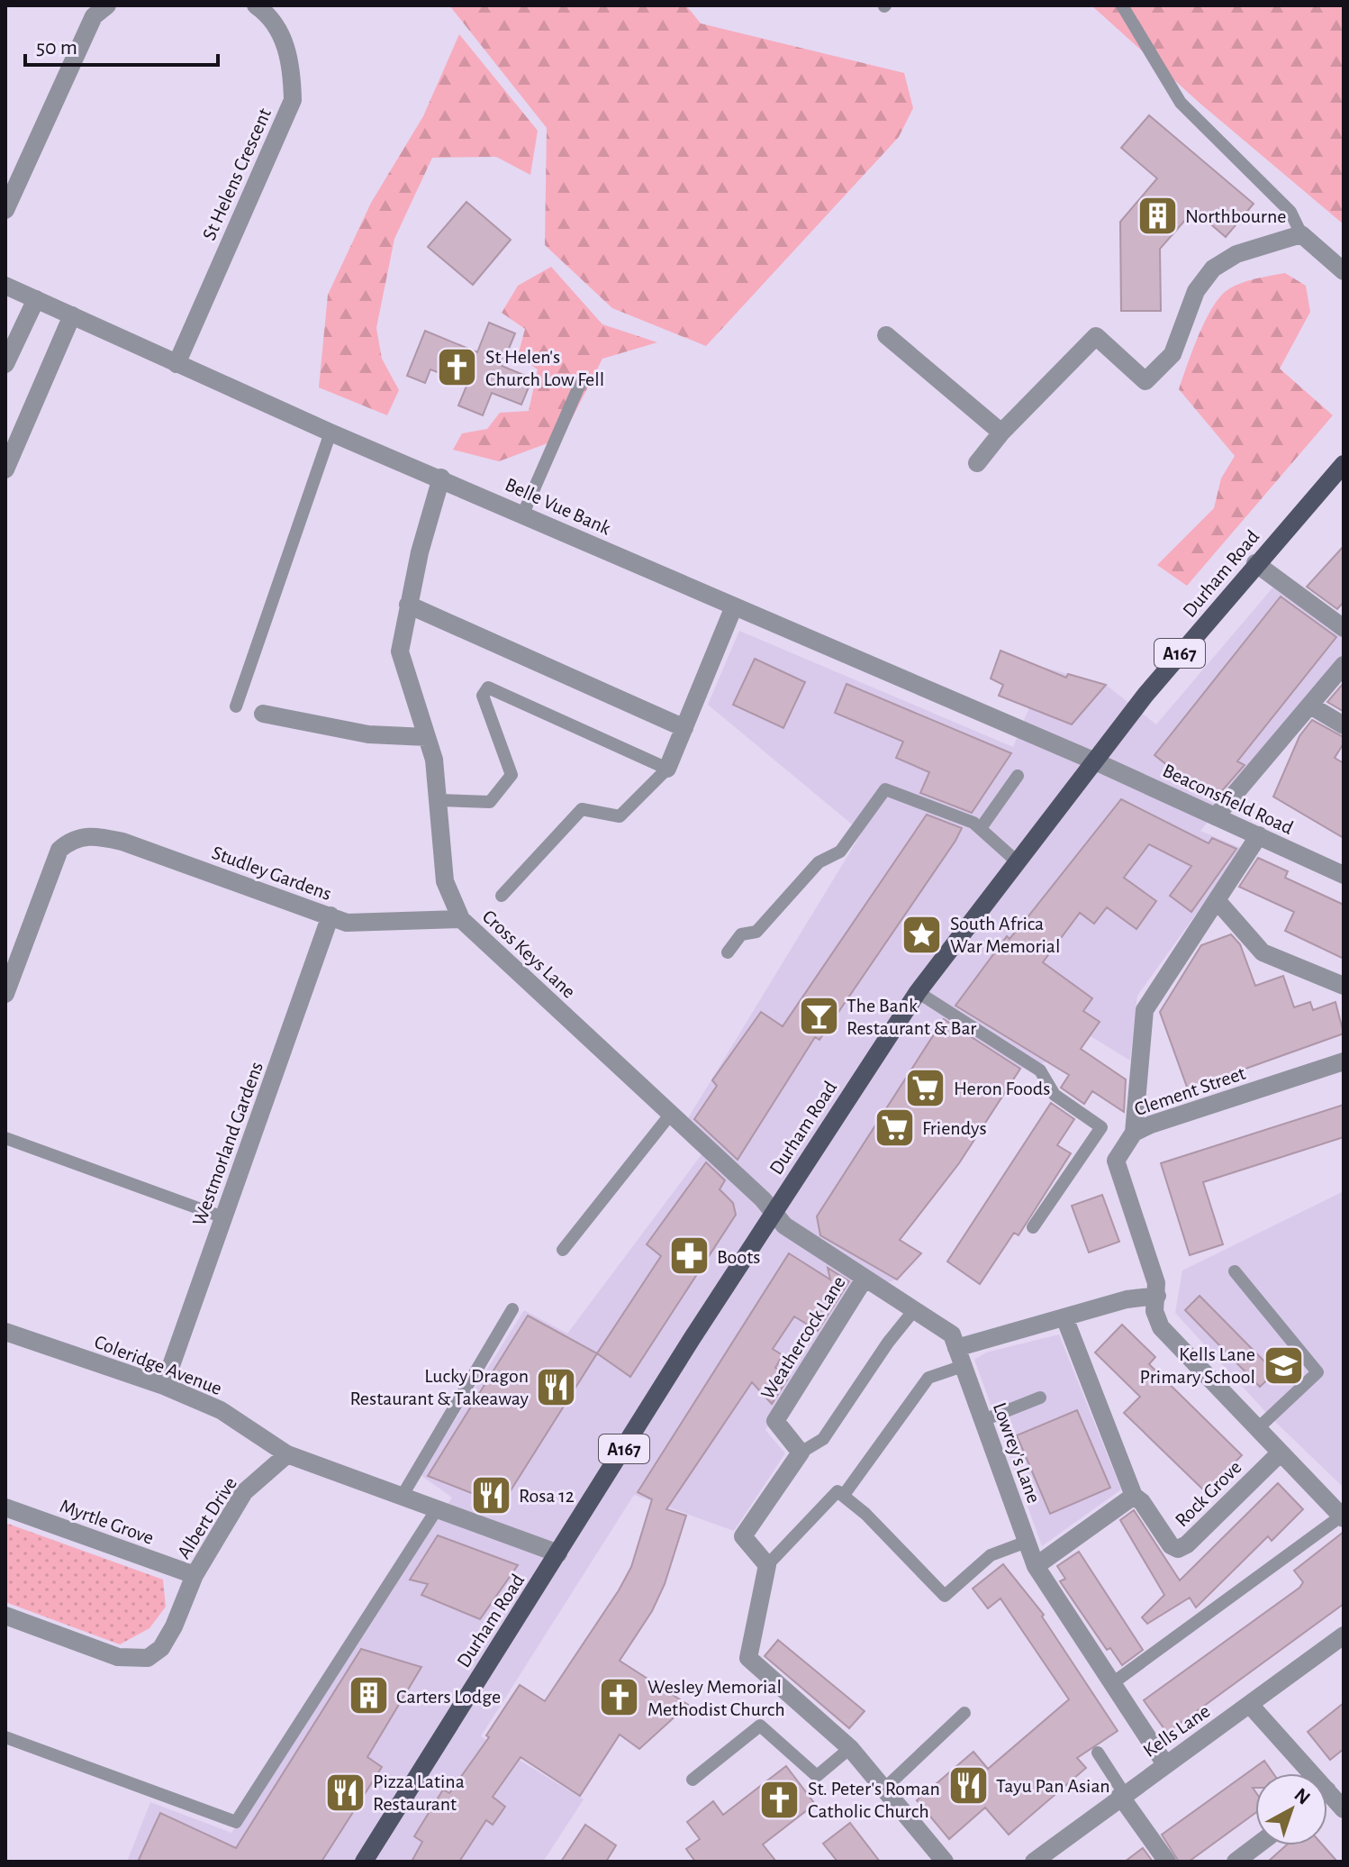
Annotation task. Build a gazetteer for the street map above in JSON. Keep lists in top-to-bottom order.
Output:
{
  "streets": {
    "main road": ["Durham Road", "A167"],
    "street": [
      "St Helens Crescent",
      "Belle Vue Bank",
      "Beaconsfield Road",
      "Studley Gardens",
      "Cross Keys Lane",
      "Clement Street",
      "Westmorland Gardens",
      "Weathercock Lane",
      "Coleridge Avenue",
      "Lowrey's Lane",
      "Rock Grove",
      "Albert Drive",
      "Myrtle Grove",
      "Kells Lane"
    ]
  },
  "crossings": [
    ["St Helens Crescent", "Belle Vue Bank"],
    ["Belle Vue Bank", "Durham Road"],
    ["Belle Vue Bank", "Beaconsfield Road"],
    ["Belle Vue Bank", "Cross Keys Lane"],
    ["Durham Road", "Beaconsfield Road"],
    ["Durham Road", "Cross Keys Lane"],
    ["Durham Road", "Lowrey's Lane"],
    ["Studley Gardens", "Cross Keys Lane"],
    ["Studley Gardens", "Westmorland Gardens"],
    ["Cross Keys Lane", "Lowrey's Lane"],
    ["Clement Street", "Rock Grove"],
    ["Westmorland Gardens", "Coleridge Avenue"],
    ["Weathercock Lane", "Lowrey's Lane"],
    ["Coleridge Avenue", "Albert Drive"],
    ["Lowrey's Lane", "Kells Lane"],
    ["Albert Drive", "Myrtle Grove"]
  ],
  "places": {
    "building": ["Northbourne", "Carters Lodge"],
    "church": ["St Helen's Church Low Fell", "Wesley Memorial Methodist Church", "St. Peter's Roman Catholic Church"],
    "place": ["South Africa War Memorial"],
    "bar": ["The Bank Restaurant & Bar"],
    "supermarket": ["Heron Foods", "Friendys"],
    "pharmacy": ["Boots"],
    "school or university": ["Kells Lane Primary School"],
    "restaurant": [
      "Lucky Dragon Restaurant & Takeaway",
      "Rosa 12",
      "Tayu Pan Asian",
      "Pizza Latina Restaurant"
    ]
  },
  "scale_bar": "50 m",
  "north": "top right"
}
